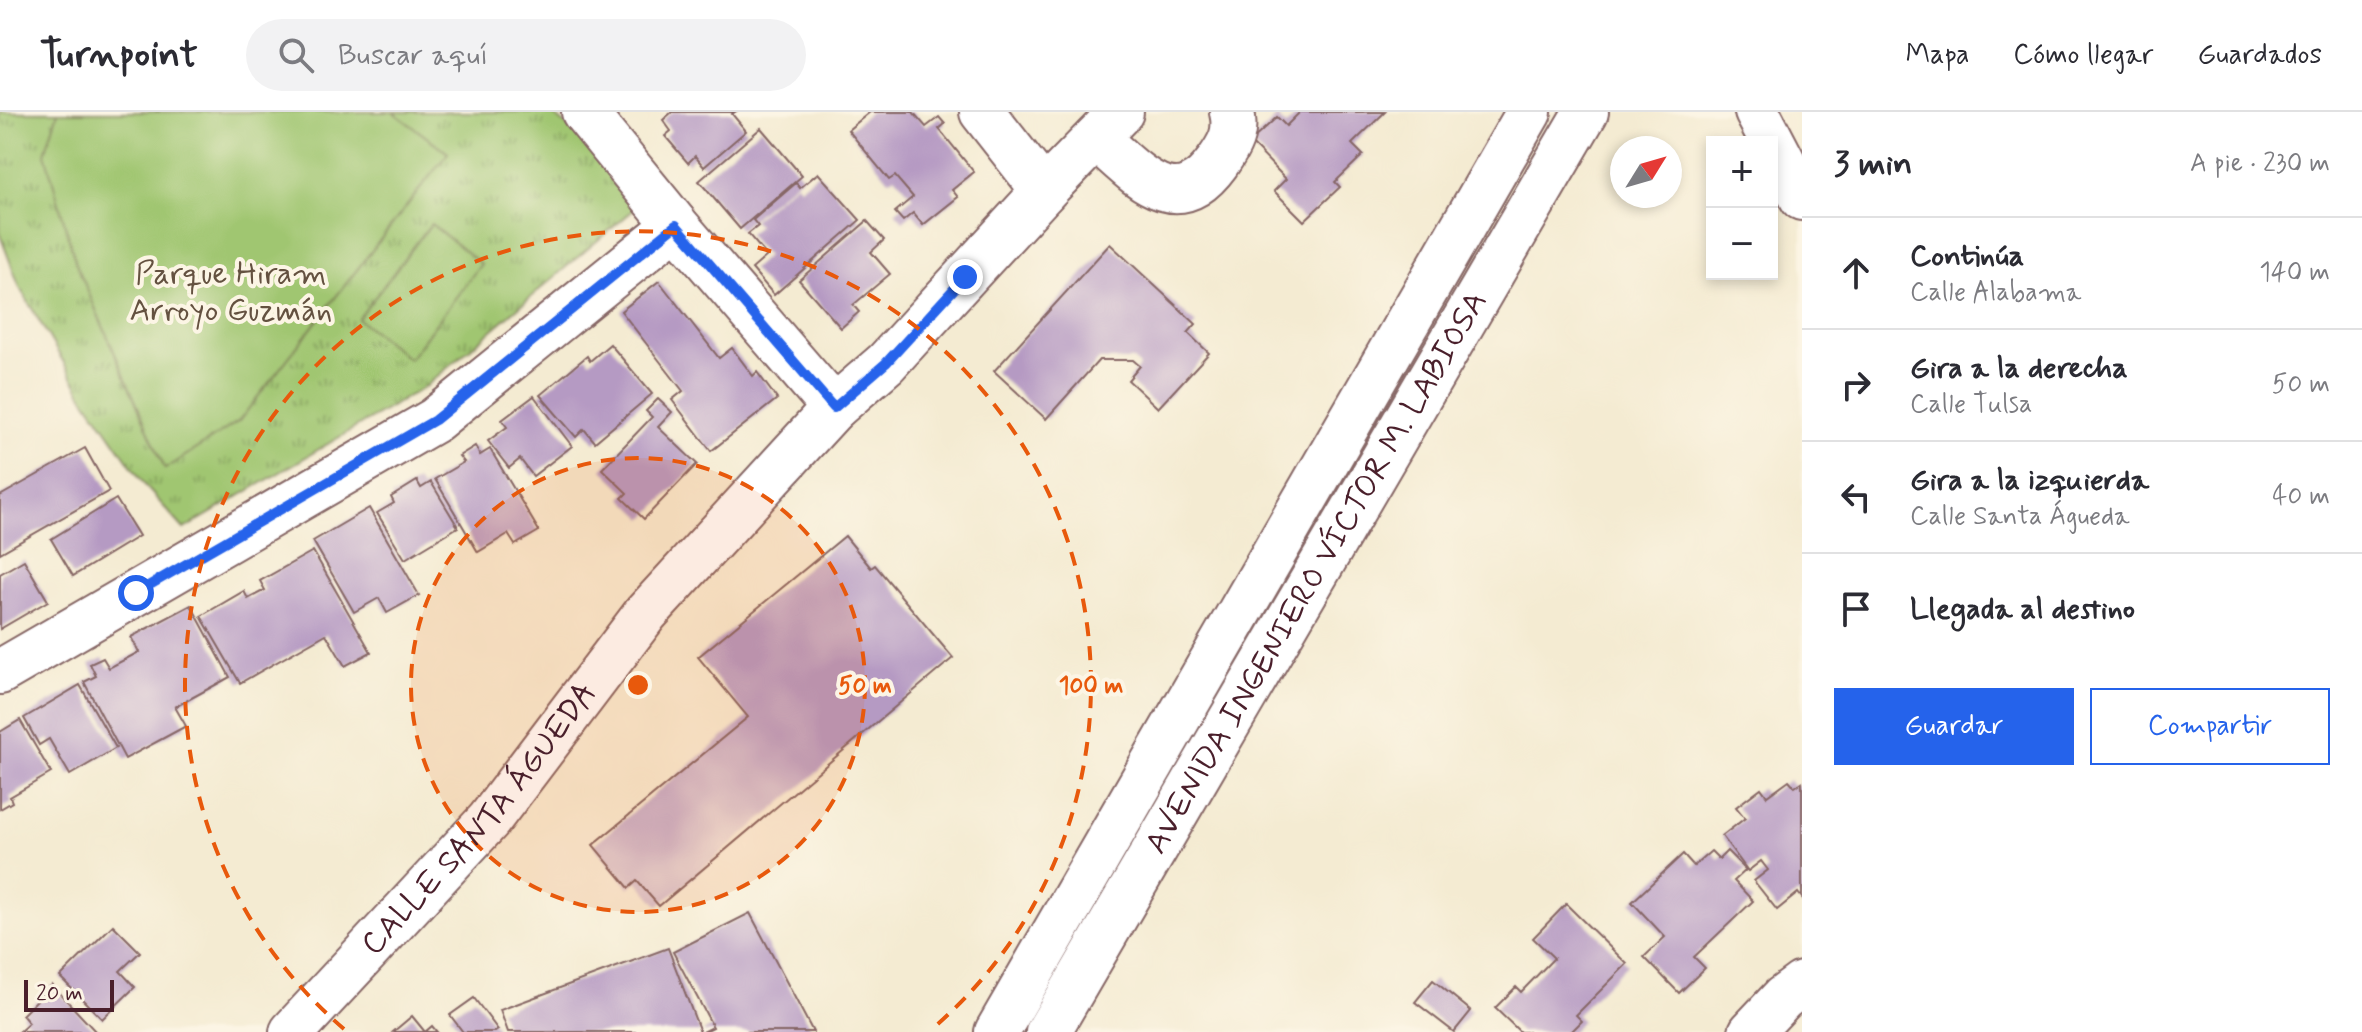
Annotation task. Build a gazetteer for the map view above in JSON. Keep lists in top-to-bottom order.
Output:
{
  "streets": {
    "street": ["AVENIDA INGENIERO VÍCTOR M. LABIOSA", "CALLE SANTA ÁGUEDA"]
  },
  "parks": ["Parque Hiram Arroyo Guzmán"],
  "scale_bar": "20 m",
  "north": "top right",
  "page": {
    "header": "Turnpoint",
    "search": "Buscar aquí",
    "nav": ["Mapa", "Cómo llegar", "Guardados"],
    "heading": ["3 min", "A pie · 230 m"],
    "map_buttons": ["+", "−"],
    "list": [
      ["Continúa", "Calle Alabama", "140 m"],
      ["Gira a la derecha", "Calle Tulsa", "50 m"],
      ["Gira a la izquierda", "Calle Santa Águeda", "40 m"],
      "Llegada al destino"
    ],
    "buttons": ["Guardar", "Compartir"],
    "scale": "20 m"
  },
  "rings": ["50 m", "100 m"]
}
